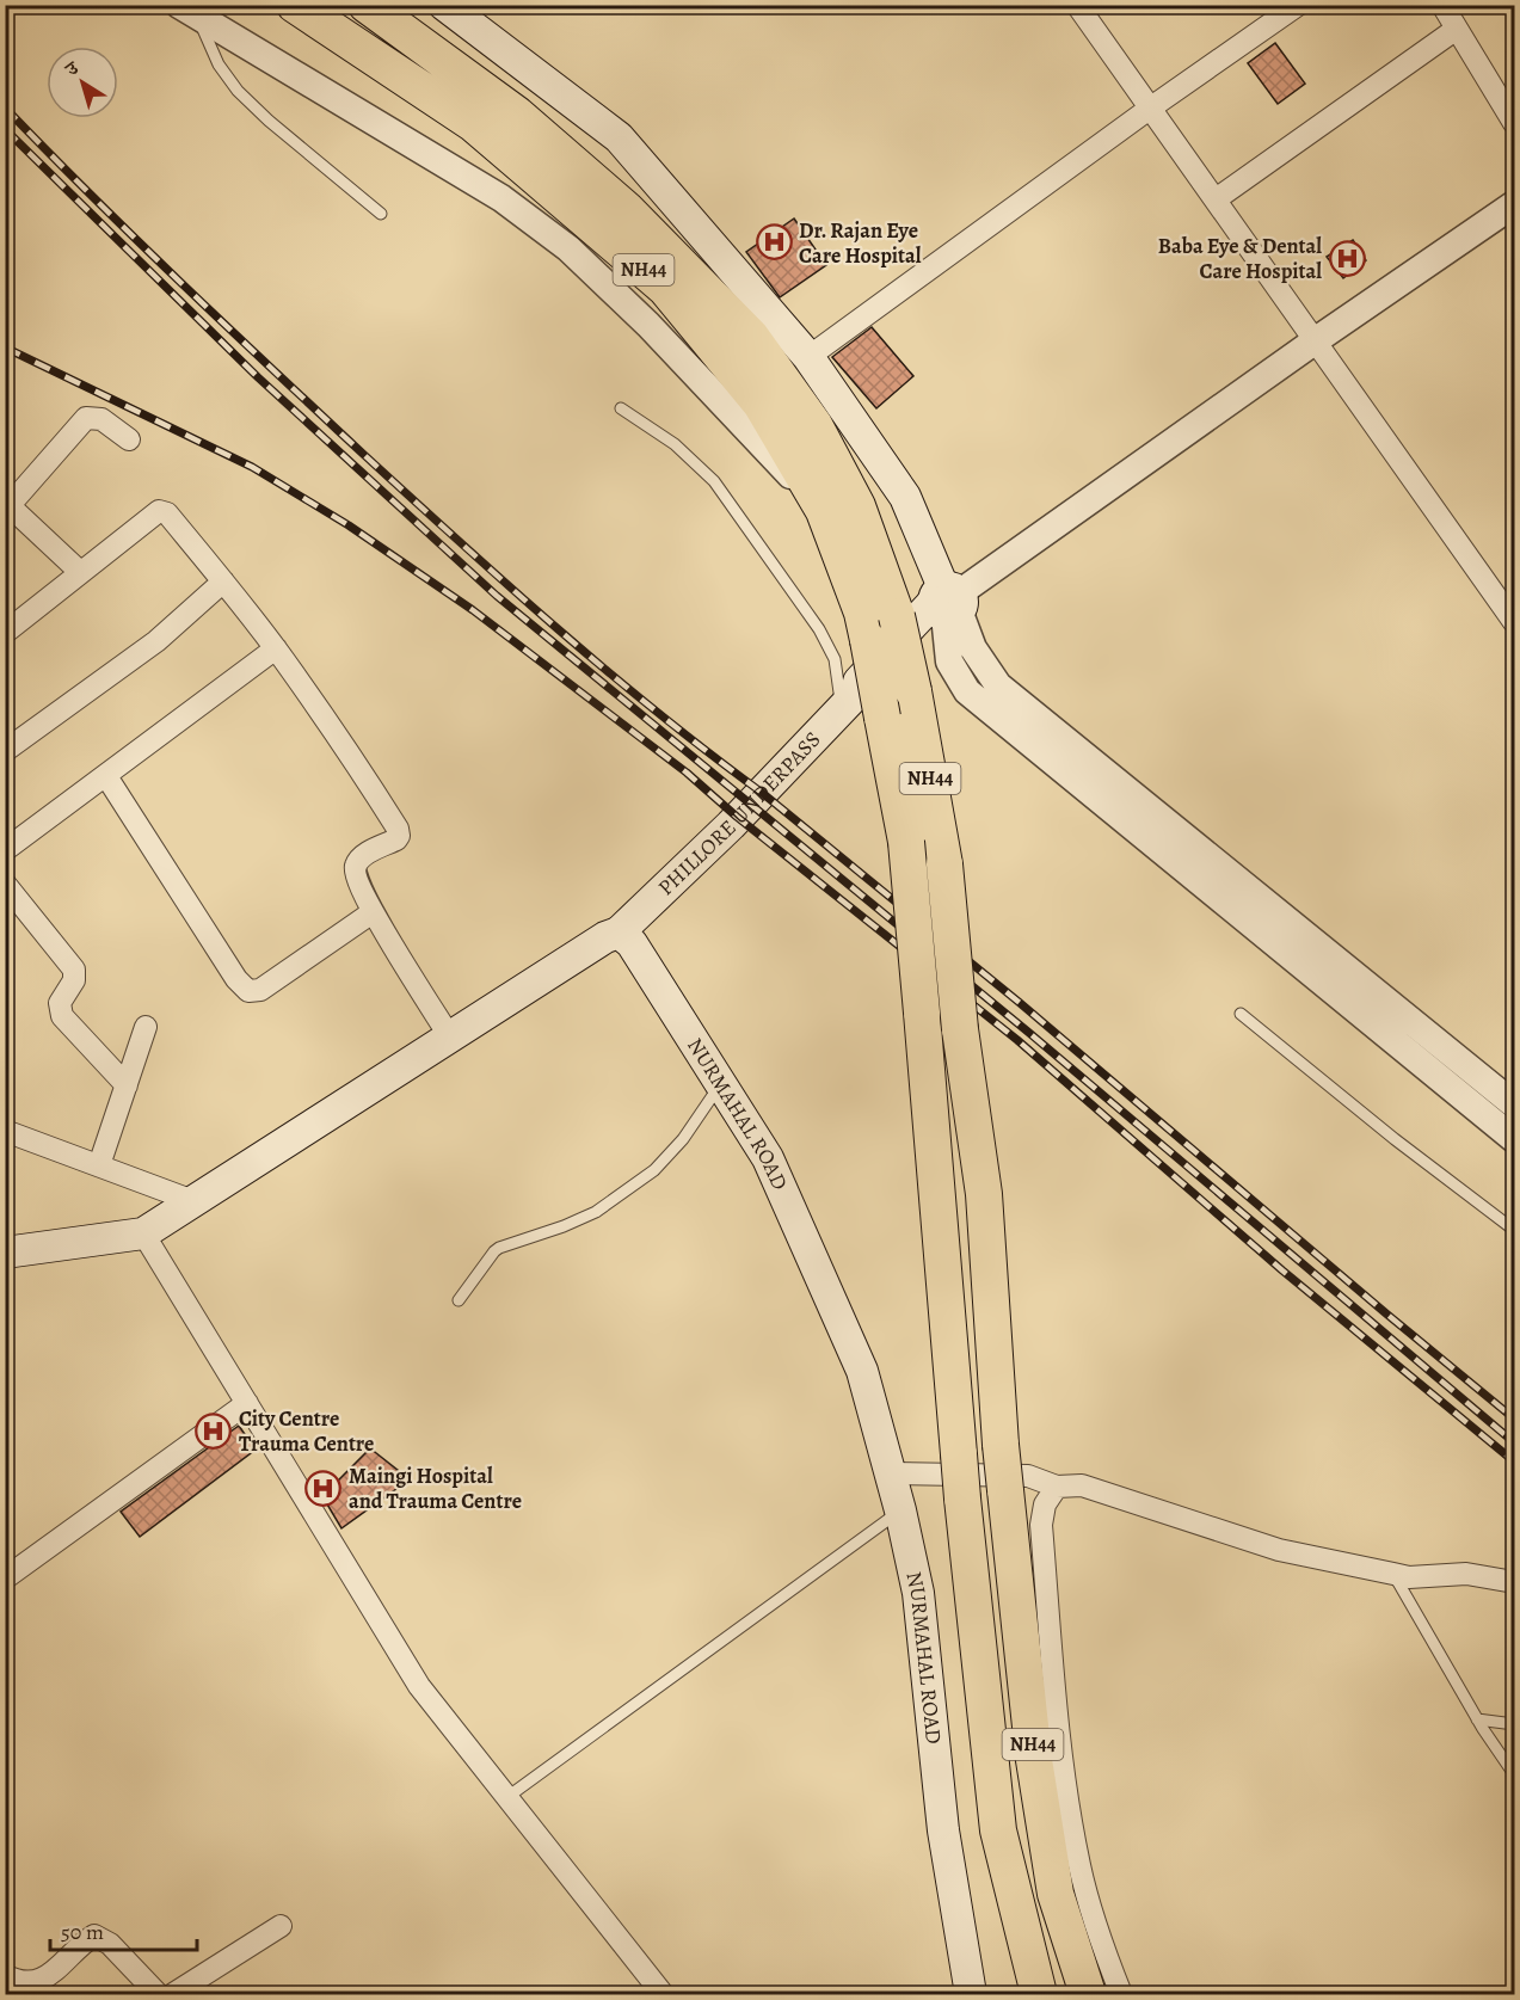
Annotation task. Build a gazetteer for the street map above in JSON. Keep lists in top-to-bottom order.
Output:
{
  "streets": {
    "highway": ["NH44"],
    "main road": ["PHILLORE UNDERPASS", "NURMAHAL ROAD"]
  },
  "crossings": [
    ["PHILLORE UNDERPASS", "NURMAHAL ROAD"]
  ],
  "places": {
    "hospital": [
      "Dr. Rajan Eye Care Hospital",
      "Baba Eye & Dental Care Hospital",
      "City Centre Trauma Centre",
      "Maingi Hospital and Trauma Centre"
    ]
  },
  "scale_bar": "50 m",
  "north": "top left"
}
